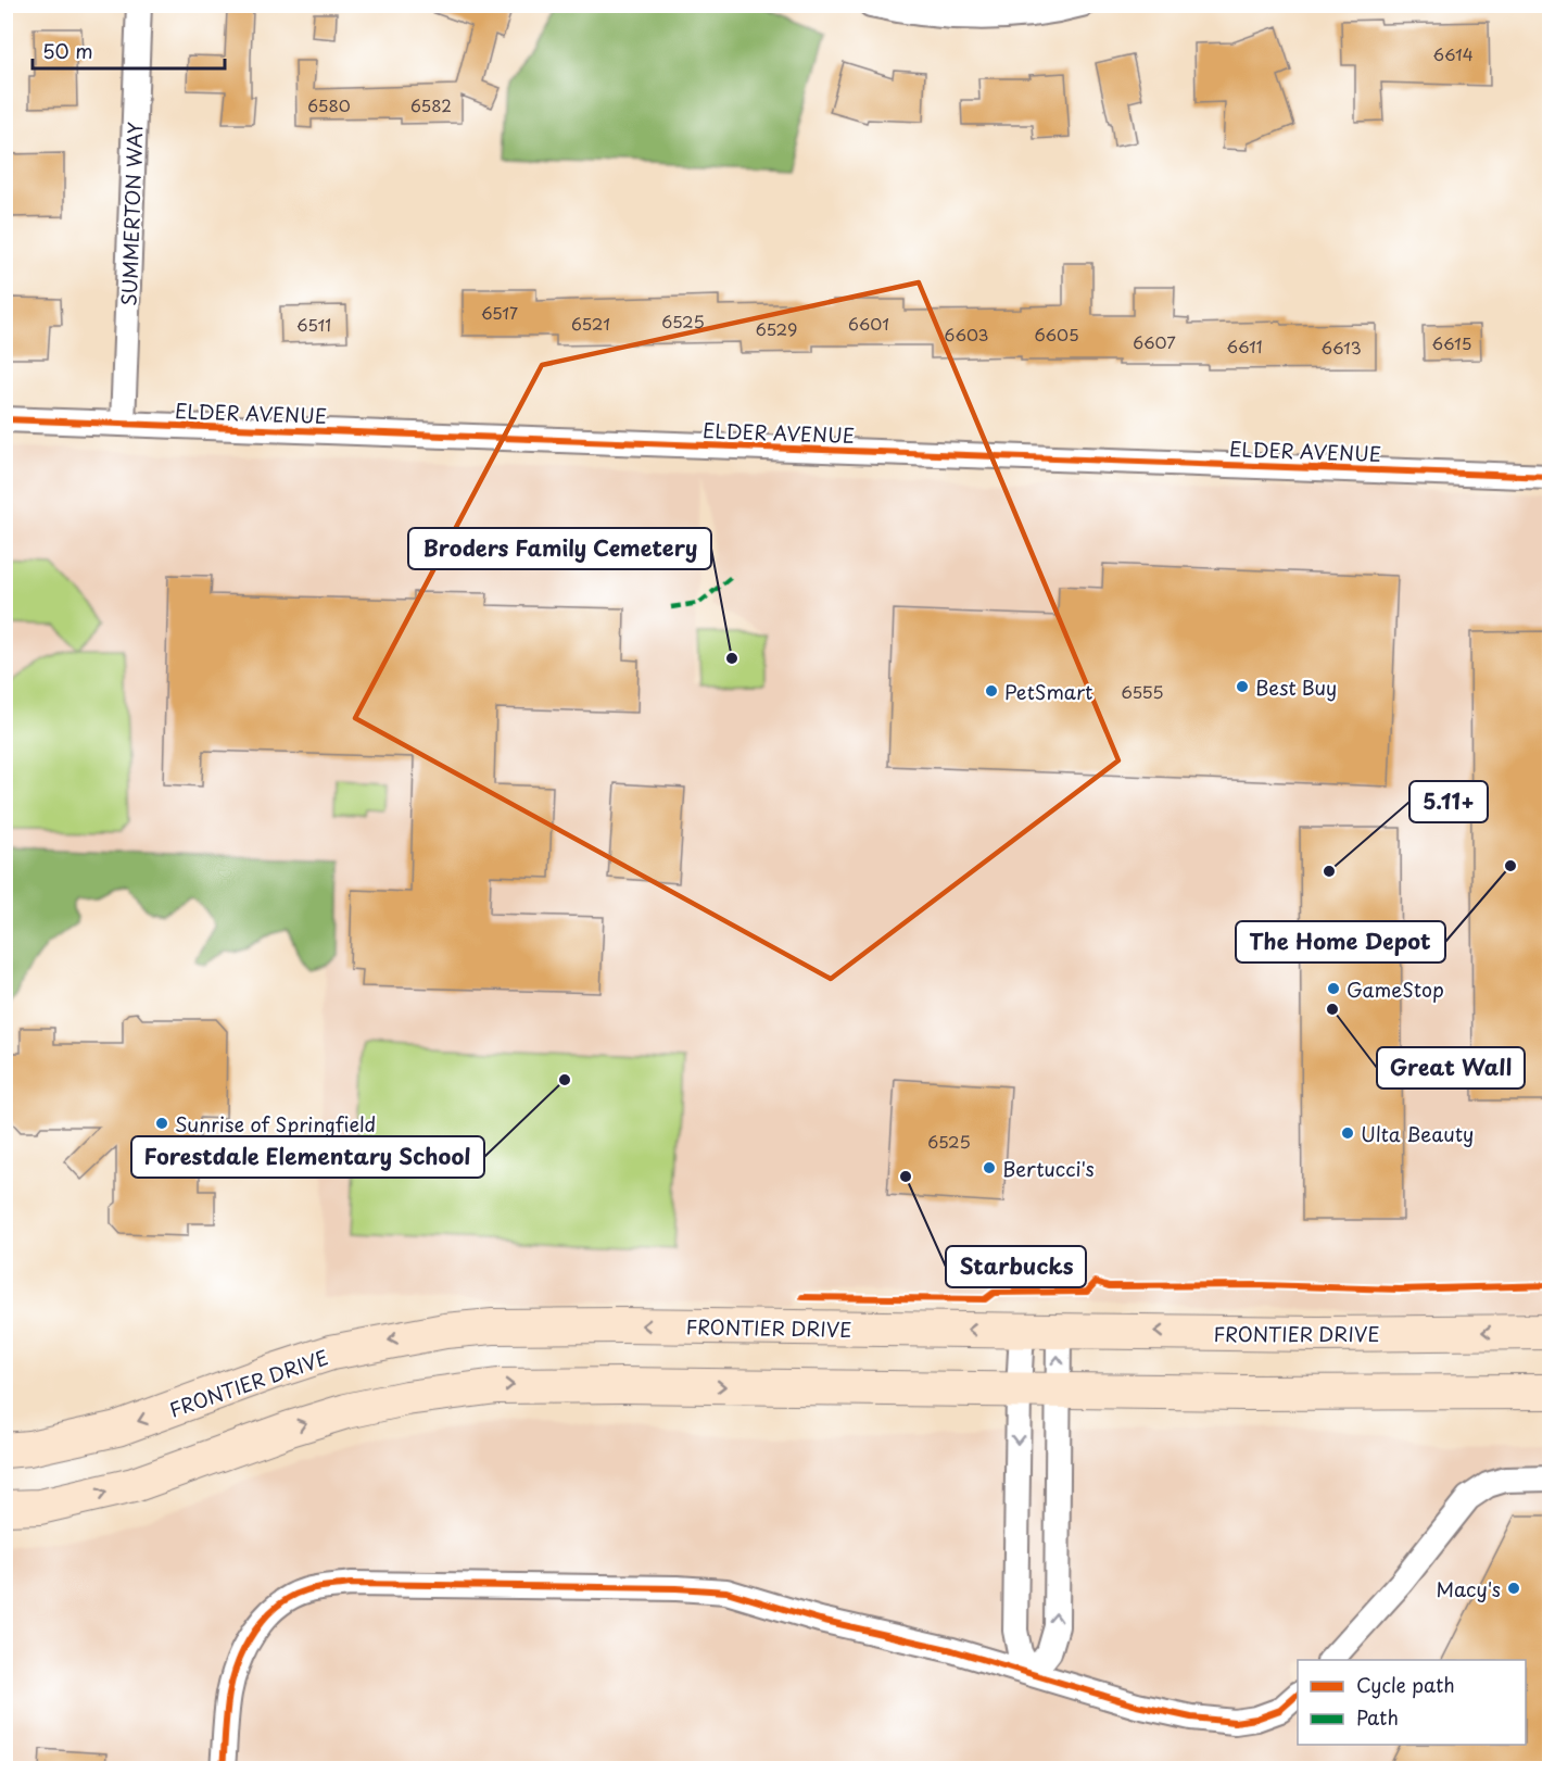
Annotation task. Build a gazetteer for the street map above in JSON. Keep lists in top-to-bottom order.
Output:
{
  "streets": {
    "main road": ["FRONTIER DRIVE"],
    "street": ["SUMMERTON WAY", "ELDER AVENUE"]
  },
  "crossings": [
    ["SUMMERTON WAY", "ELDER AVENUE"]
  ],
  "places": [
    "Broders Family Cemetery",
    "Best Buy",
    "PetSmart",
    "The Home Depot",
    "5.11+",
    "GameStop",
    "Great Wall",
    "Forestdale Elementary School",
    "Sunrise of Springfield",
    "Ulta Beauty",
    "Bertucci's",
    "Starbucks",
    "Macy's"
  ],
  "house_numbers": [
    "6614",
    "6580",
    "6582",
    "6517",
    "6525",
    "6521",
    "6601",
    "6511",
    "6529",
    "6603",
    "6605",
    "6607",
    "6615",
    "6611",
    "6613",
    "6555",
    "6525"
  ],
  "legend": ["Cycle path", "Path"],
  "scale_bar": "50 m"
}
